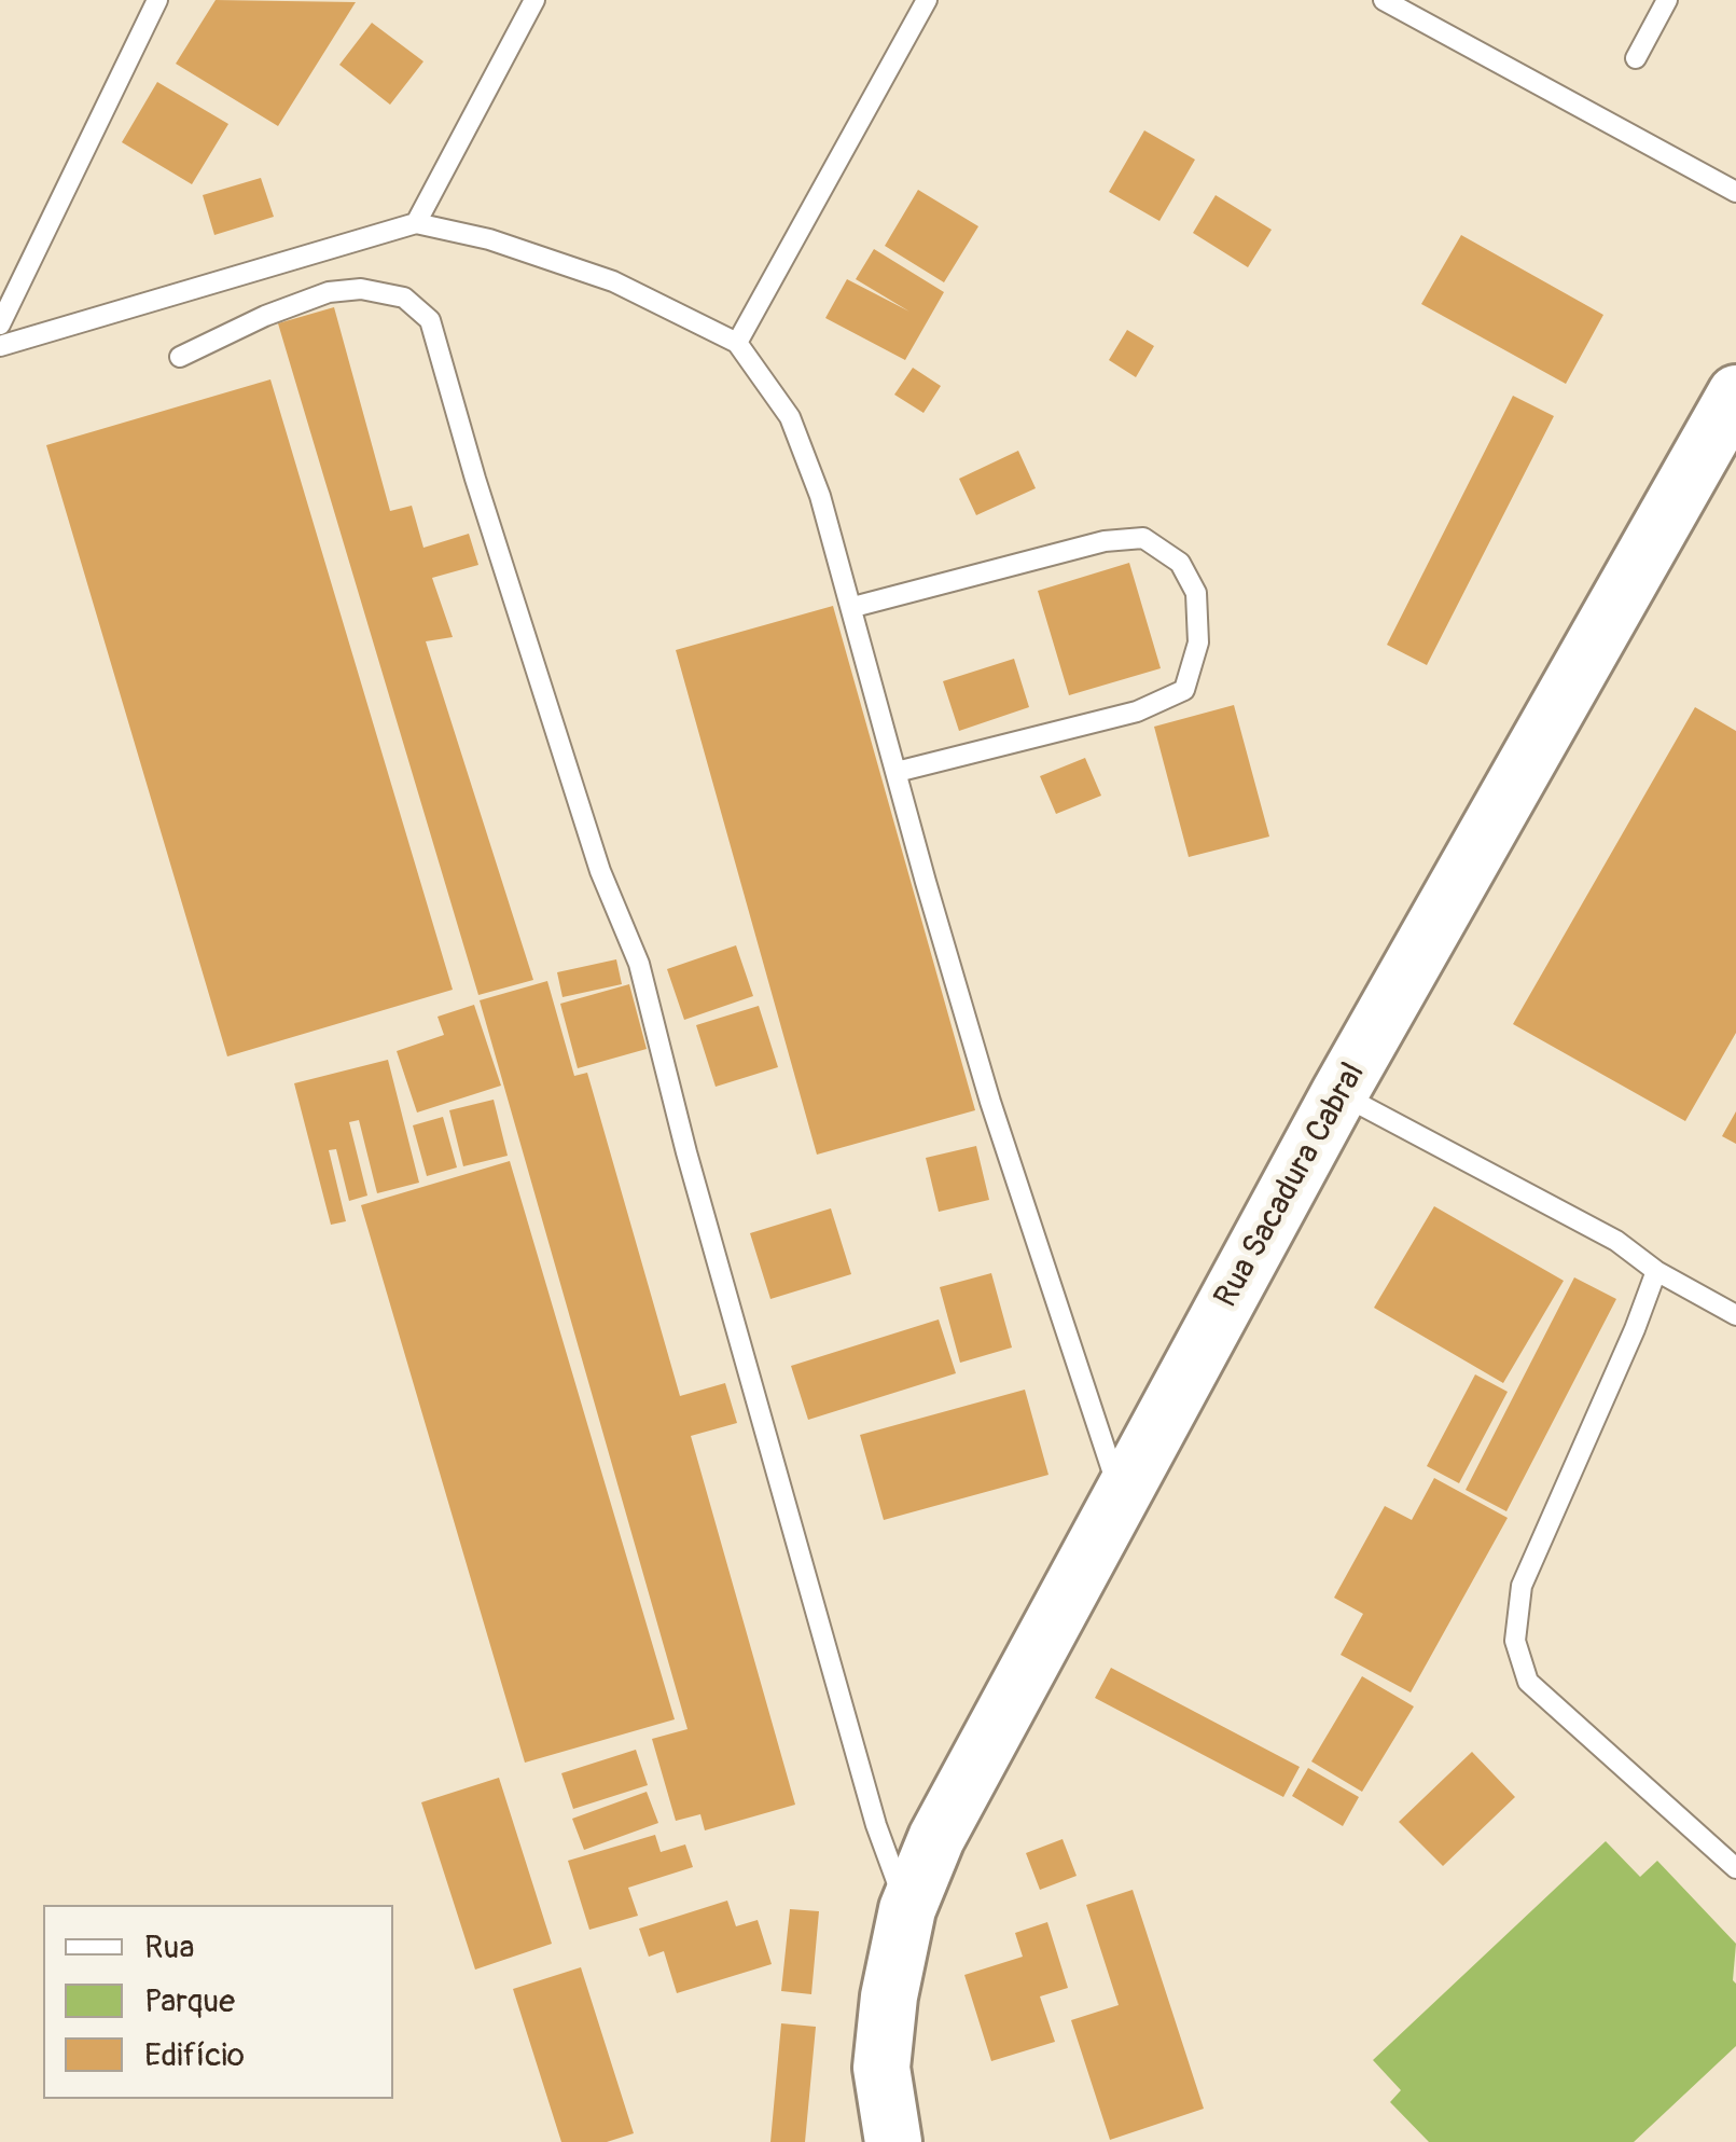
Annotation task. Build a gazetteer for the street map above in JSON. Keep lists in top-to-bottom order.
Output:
{
  "streets": {
    "main road": ["Rua Sacadura Cabral"]
  },
  "legend": ["Rua", "Parque", "Edifício"]
}
